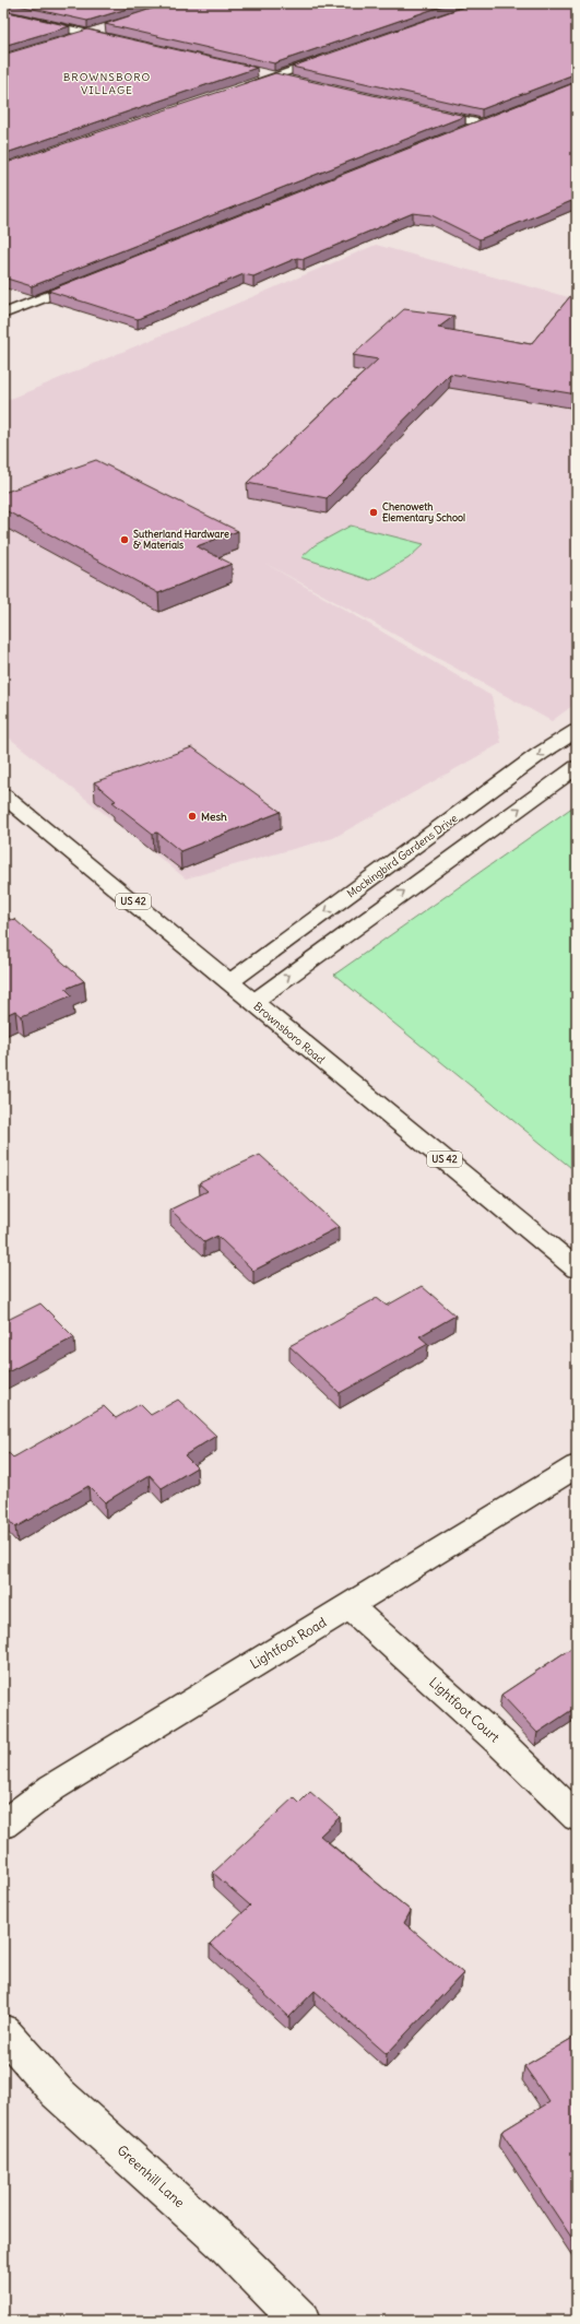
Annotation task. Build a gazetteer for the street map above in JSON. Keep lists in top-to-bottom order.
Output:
{
  "streets": {
    "street": [
      "Mockingbird Gardens Drive",
      "US 42",
      "Brownsboro Road",
      "Lightfoot Road",
      "Lightfoot Court",
      "Greenhill Lane"
    ]
  },
  "crossings": [
    ["Mockingbird Gardens Drive", "Brownsboro Road"],
    ["Lightfoot Road", "Lightfoot Court"]
  ],
  "districts": ["BROWNSBORO VILLAGE"],
  "places": ["Chenoweth Elementary School", "Sutherland Hardware & Materials", "Mesh"]
}
